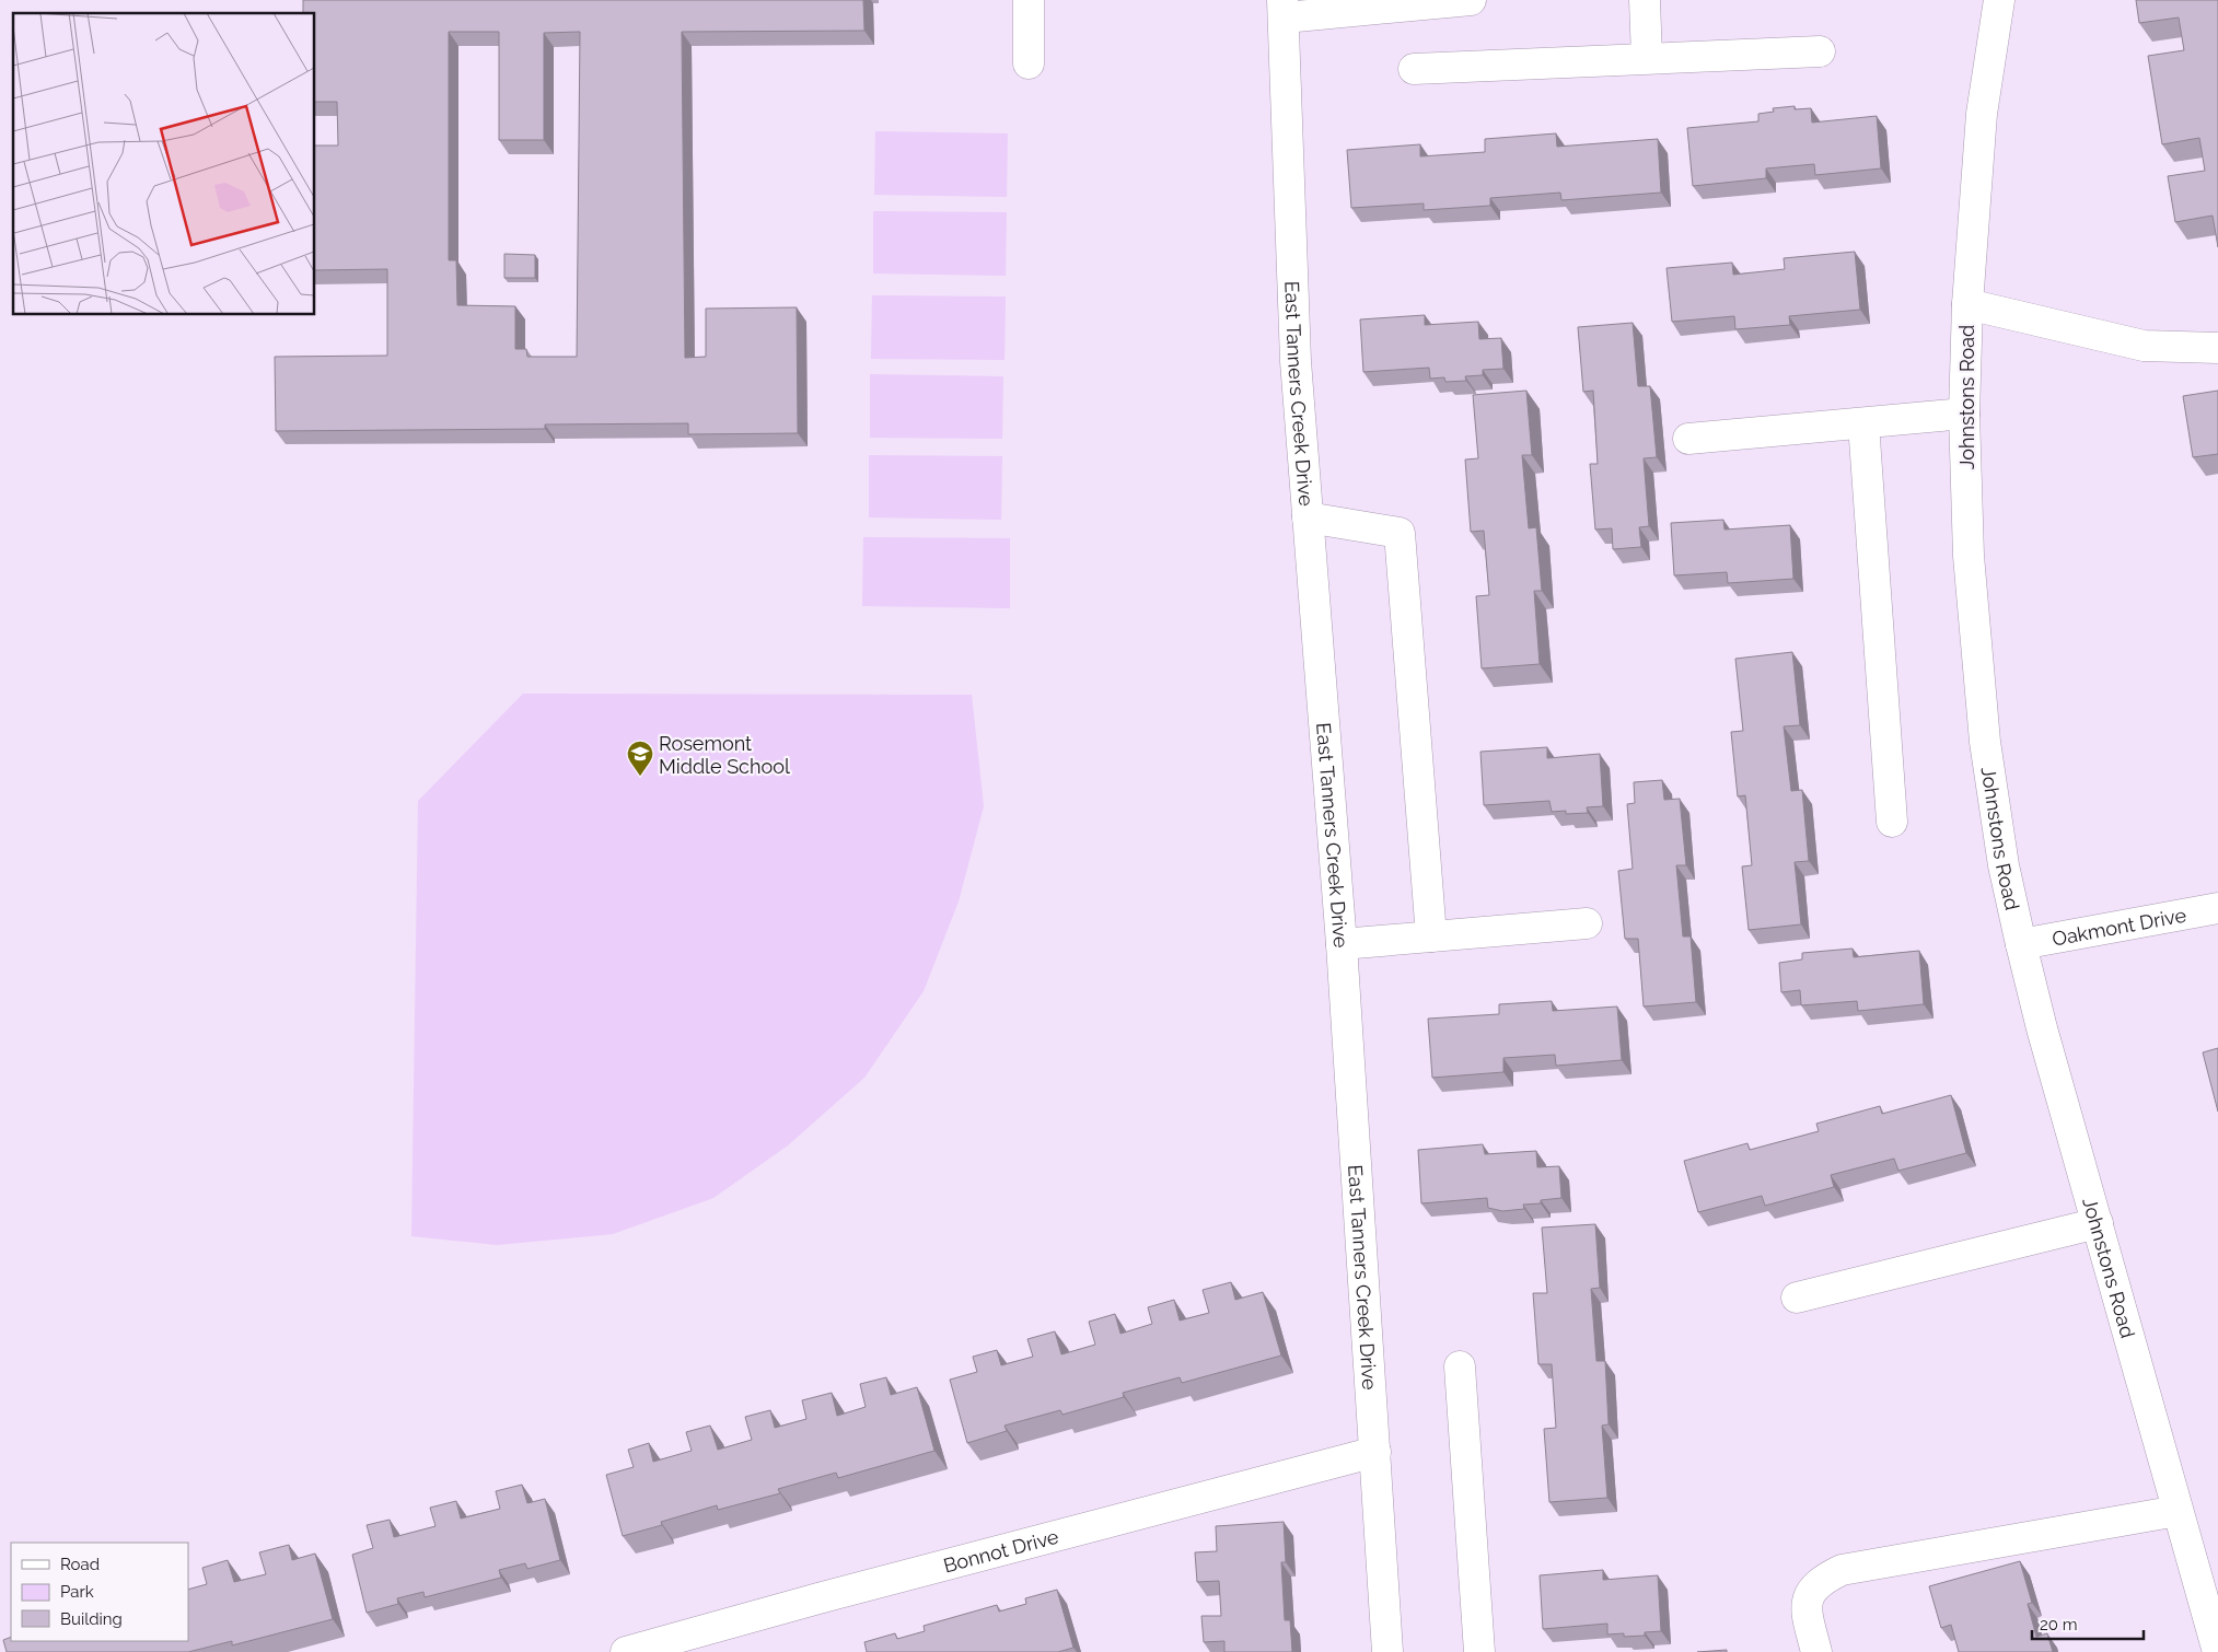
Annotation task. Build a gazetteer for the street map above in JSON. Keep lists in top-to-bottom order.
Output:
{
  "streets": {
    "street": [
      "East Tanners Creek Drive",
      "Johnstons Road",
      "Oakmont Drive",
      "Bonnot Drive"
    ]
  },
  "crossings": [
    ["East Tanners Creek Drive", "Bonnot Drive"],
    ["Johnstons Road", "Oakmont Drive"]
  ],
  "places": {
    "school or university": ["Rosemont Middle School"]
  },
  "legend": ["Road", "Park", "Building"],
  "scale_bar": "20 m"
}
